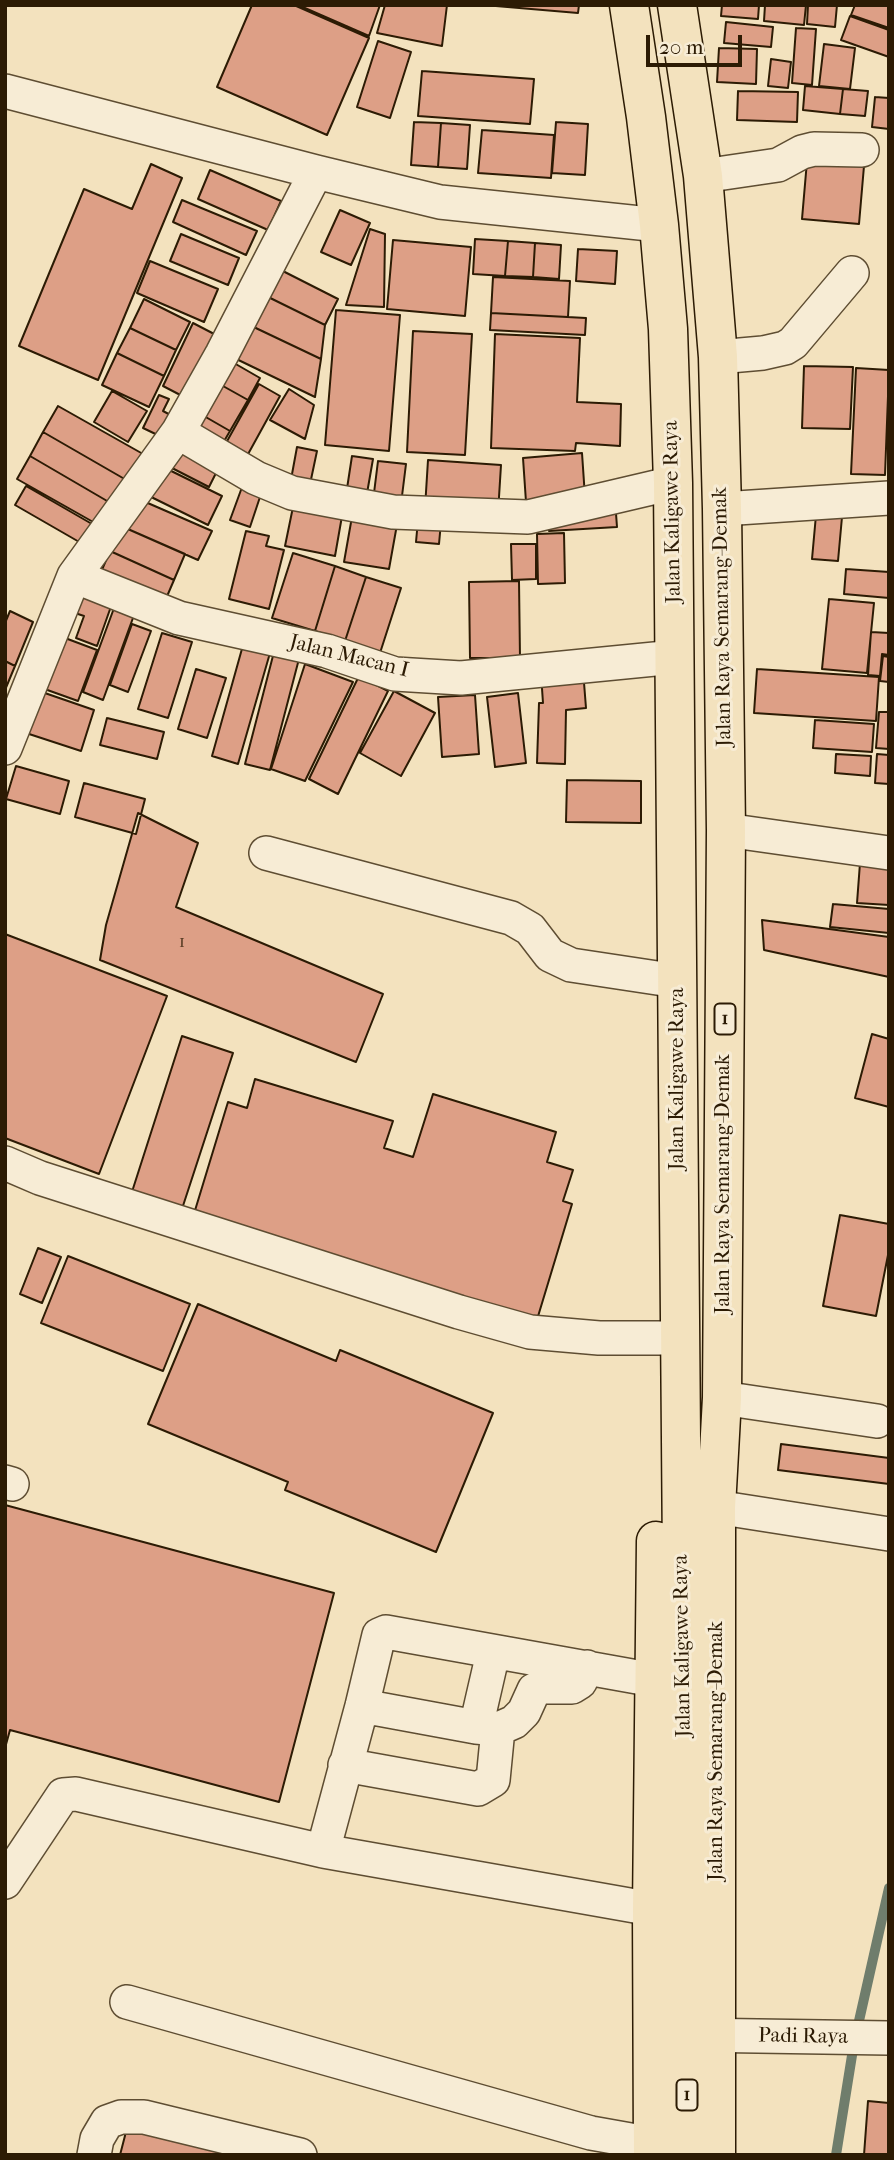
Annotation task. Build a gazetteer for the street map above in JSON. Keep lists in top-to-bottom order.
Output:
{
  "streets": {
    "highway": ["Jalan Kaligawe Raya", "Jalan Raya Semarang-Demak", "1"],
    "street": ["Jalan Macan I", "Padi Raya"]
  },
  "crossings": [
    ["Jalan Kaligawe Raya", "Jalan Raya Semarang-Demak"],
    ["Jalan Kaligawe Raya", "Jalan Macan I"],
    ["Jalan Kaligawe Raya", "Padi Raya"],
    ["Jalan Raya Semarang-Demak", "Padi Raya"]
  ],
  "house_numbers": ["1"],
  "scale_bar": "20 m"
}
